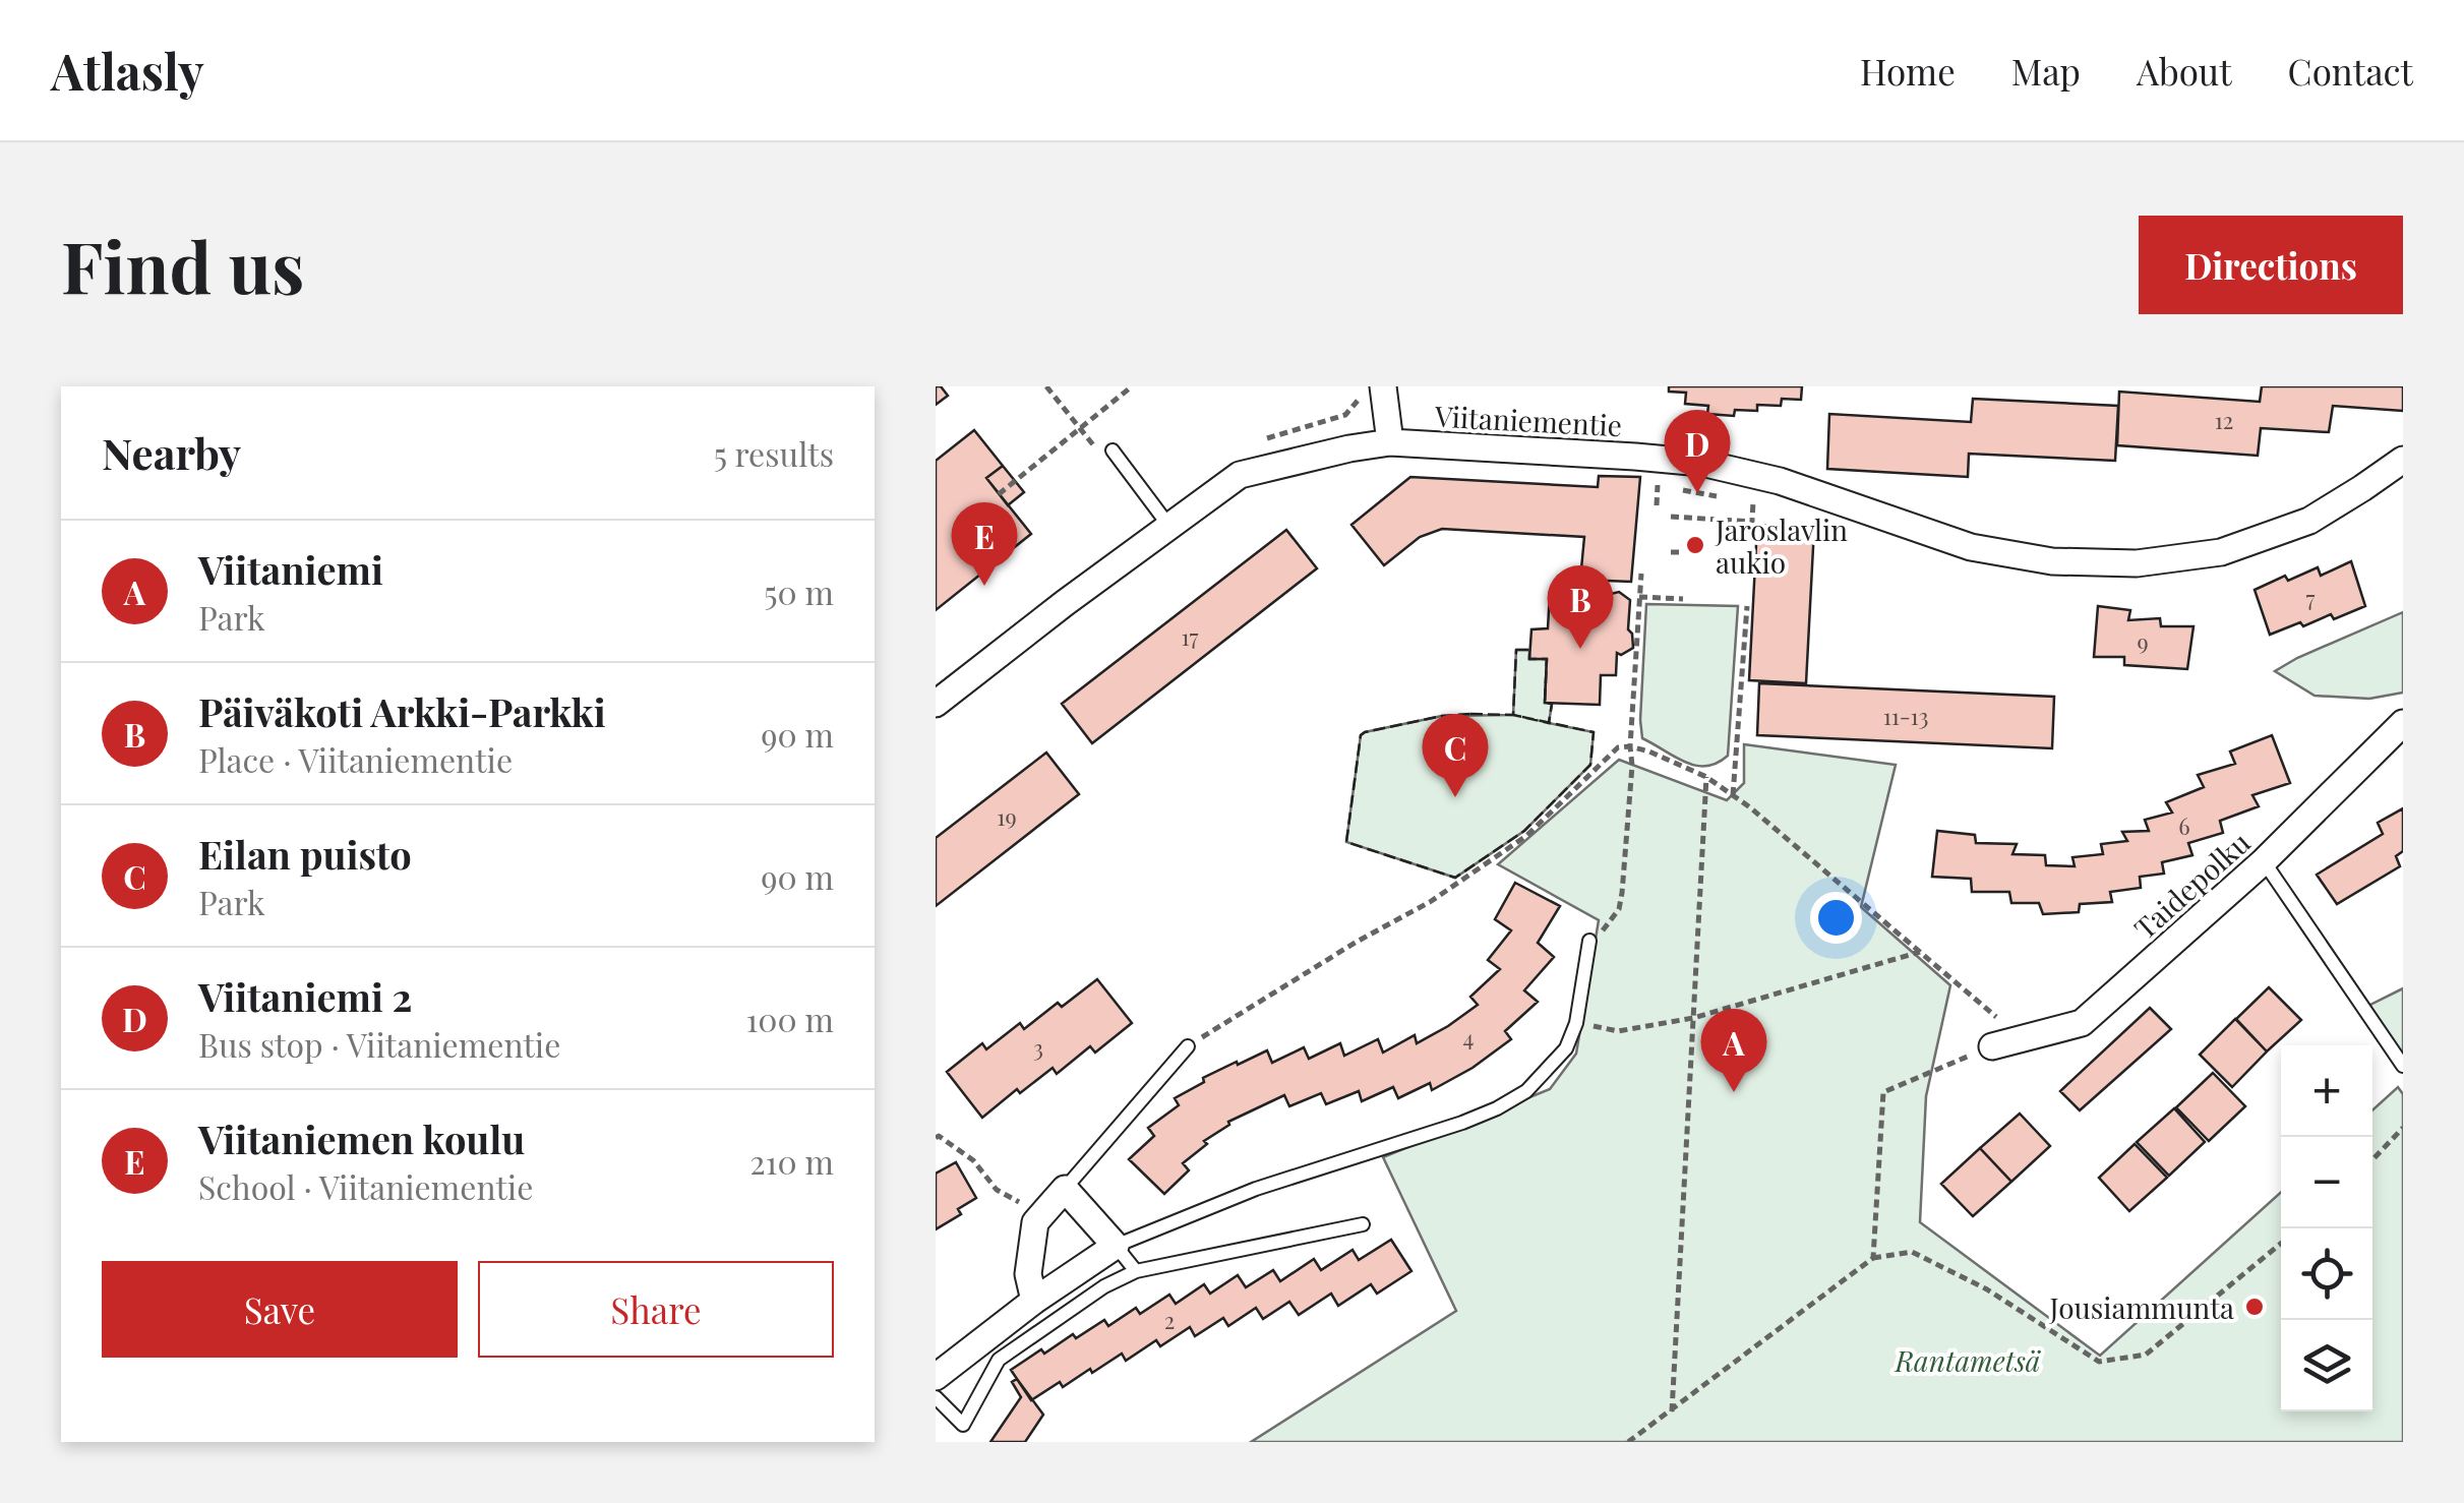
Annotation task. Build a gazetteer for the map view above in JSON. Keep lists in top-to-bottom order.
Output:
{
  "streets": {
    "street": ["Viitaniementie", "Taidepolku"]
  },
  "parks": ["Rantametsä"],
  "places": ["Jaroslavlin aukio", "Jousiammunta"],
  "house_numbers": [
    "12",
    "7",
    "17",
    "9",
    "11-13",
    "19",
    "6",
    "4",
    "3",
    "2"
  ],
  "page": {
    "header": "Atlasly",
    "nav": [
      "Home",
      "Map",
      "About",
      "Contact"
    ],
    "buttons": [
      "Directions",
      ["Save", "Share"]
    ],
    "title": "Find us",
    "heading": ["Nearby", "5 results"],
    "pins": [
      "D",
      "E",
      "B",
      "C",
      "A"
    ],
    "list": [
      {
        "mark": "A",
        "name": "Viitaniemi",
        "note": "Park",
        "value": "50 m"
      },
      {
        "mark": "B",
        "name": "Päiväkoti Arkki-Parkki",
        "note": "Place · Viitaniementie",
        "value": "90 m"
      },
      {
        "mark": "C",
        "name": "Eilan puisto",
        "note": "Park",
        "value": "90 m"
      },
      {
        "mark": "D",
        "name": "Viitaniemi 2",
        "note": "Bus stop · Viitaniementie",
        "value": "100 m"
      },
      {
        "mark": "E",
        "name": "Viitaniemen koulu",
        "note": "School · Viitaniementie",
        "value": "210 m"
      }
    ],
    "map_buttons": ["+", "−"]
  }
}
